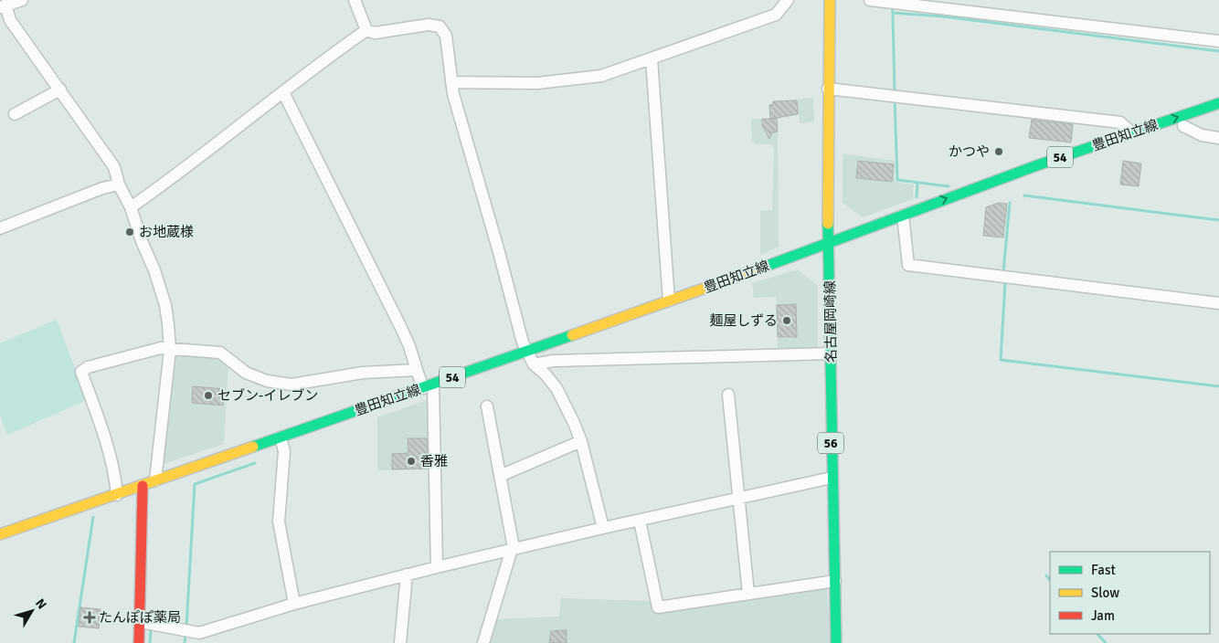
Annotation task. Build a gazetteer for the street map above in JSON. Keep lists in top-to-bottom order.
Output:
{
  "streets": {
    "main road": [
      "豊田知立線",
      "54",
      "名古屋岡崎線",
      "56"
    ]
  },
  "crossings": [
    ["豊田知立線", "名古屋岡崎線"]
  ],
  "places": {
    "other": [
      "かつや",
      "お地蔵様",
      "麺屋しずる",
      "セブン-イレブン",
      "香雅"
    ],
    "health": ["たんぽぽ薬局"]
  },
  "legend": ["Fast", "Slow", "Jam"],
  "north": "top right"
}
